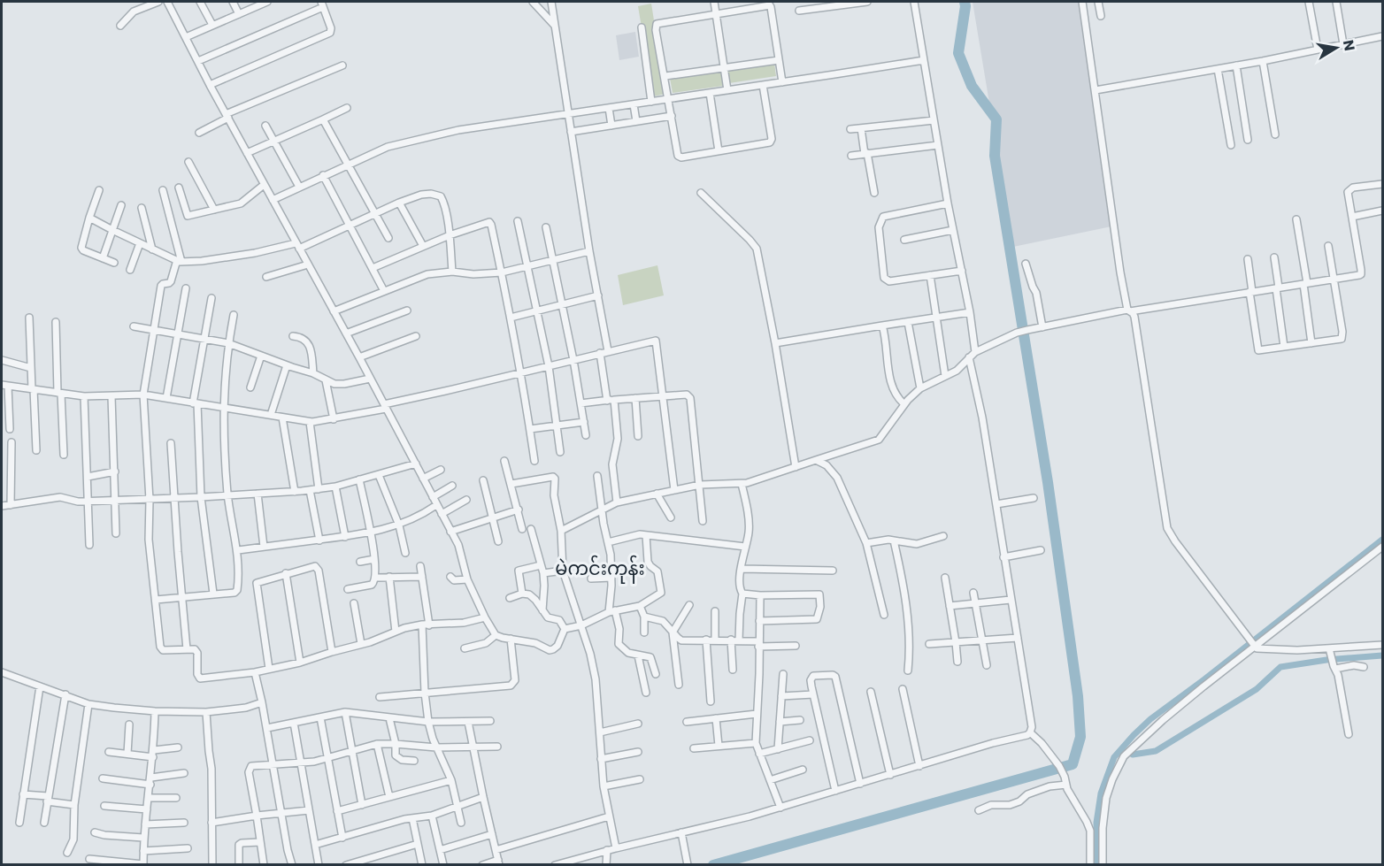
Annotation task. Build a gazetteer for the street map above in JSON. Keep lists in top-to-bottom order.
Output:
{
  "districts": ["မဲကင်းကုန်း"],
  "north": "right"
}
